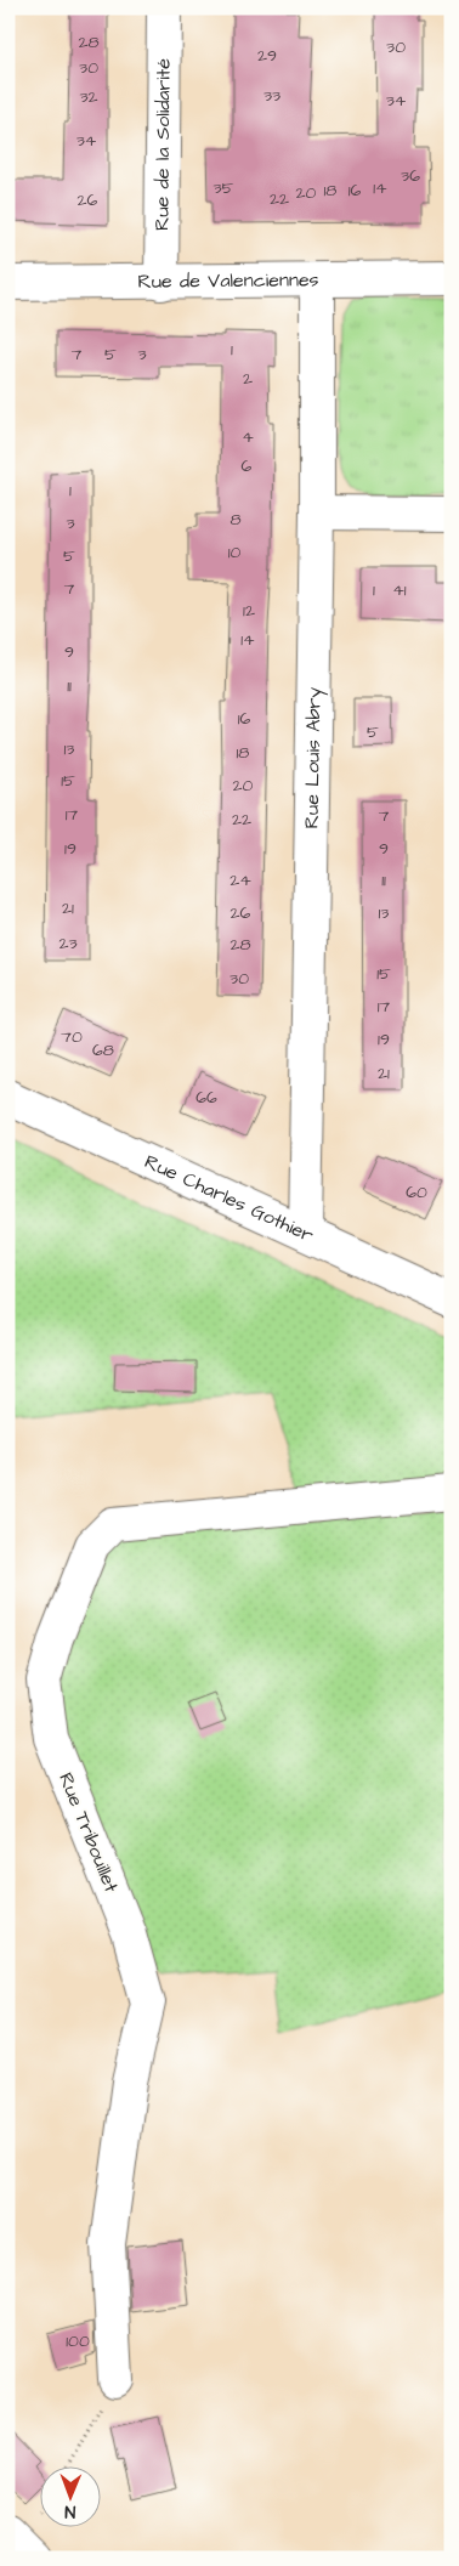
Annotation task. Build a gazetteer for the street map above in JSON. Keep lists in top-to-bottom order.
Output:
{
  "streets": {
    "street": [
      "Rue de la Solidarité",
      "Rue de Valenciennes",
      "Rue Louis Abry",
      "Rue Charles Gothier",
      "Rue Tribouillet"
    ]
  },
  "crossings": [
    ["Rue de la Solidarité", "Rue de Valenciennes"],
    ["Rue de Valenciennes", "Rue Louis Abry"],
    ["Rue Louis Abry", "Rue Charles Gothier"]
  ],
  "house_numbers": [
    "28",
    "30",
    "29",
    "30",
    "33",
    "32",
    "34",
    "34",
    "36",
    "35",
    "14",
    "18",
    "16",
    "20",
    "22",
    "26",
    "1",
    "7",
    "5",
    "3",
    "2",
    "4",
    "6",
    "1",
    "8",
    "3",
    "10",
    "5",
    "7",
    "1",
    "41",
    "12",
    "14",
    "9",
    "11",
    "16",
    "5",
    "13",
    "18",
    "15",
    "20",
    "17",
    "7",
    "22",
    "19",
    "9",
    "24",
    "11",
    "21",
    "26",
    "13",
    "23",
    "28",
    "15",
    "30",
    "17",
    "70",
    "19",
    "68",
    "21",
    "66",
    "60",
    "100"
  ],
  "north": "bottom"
}
